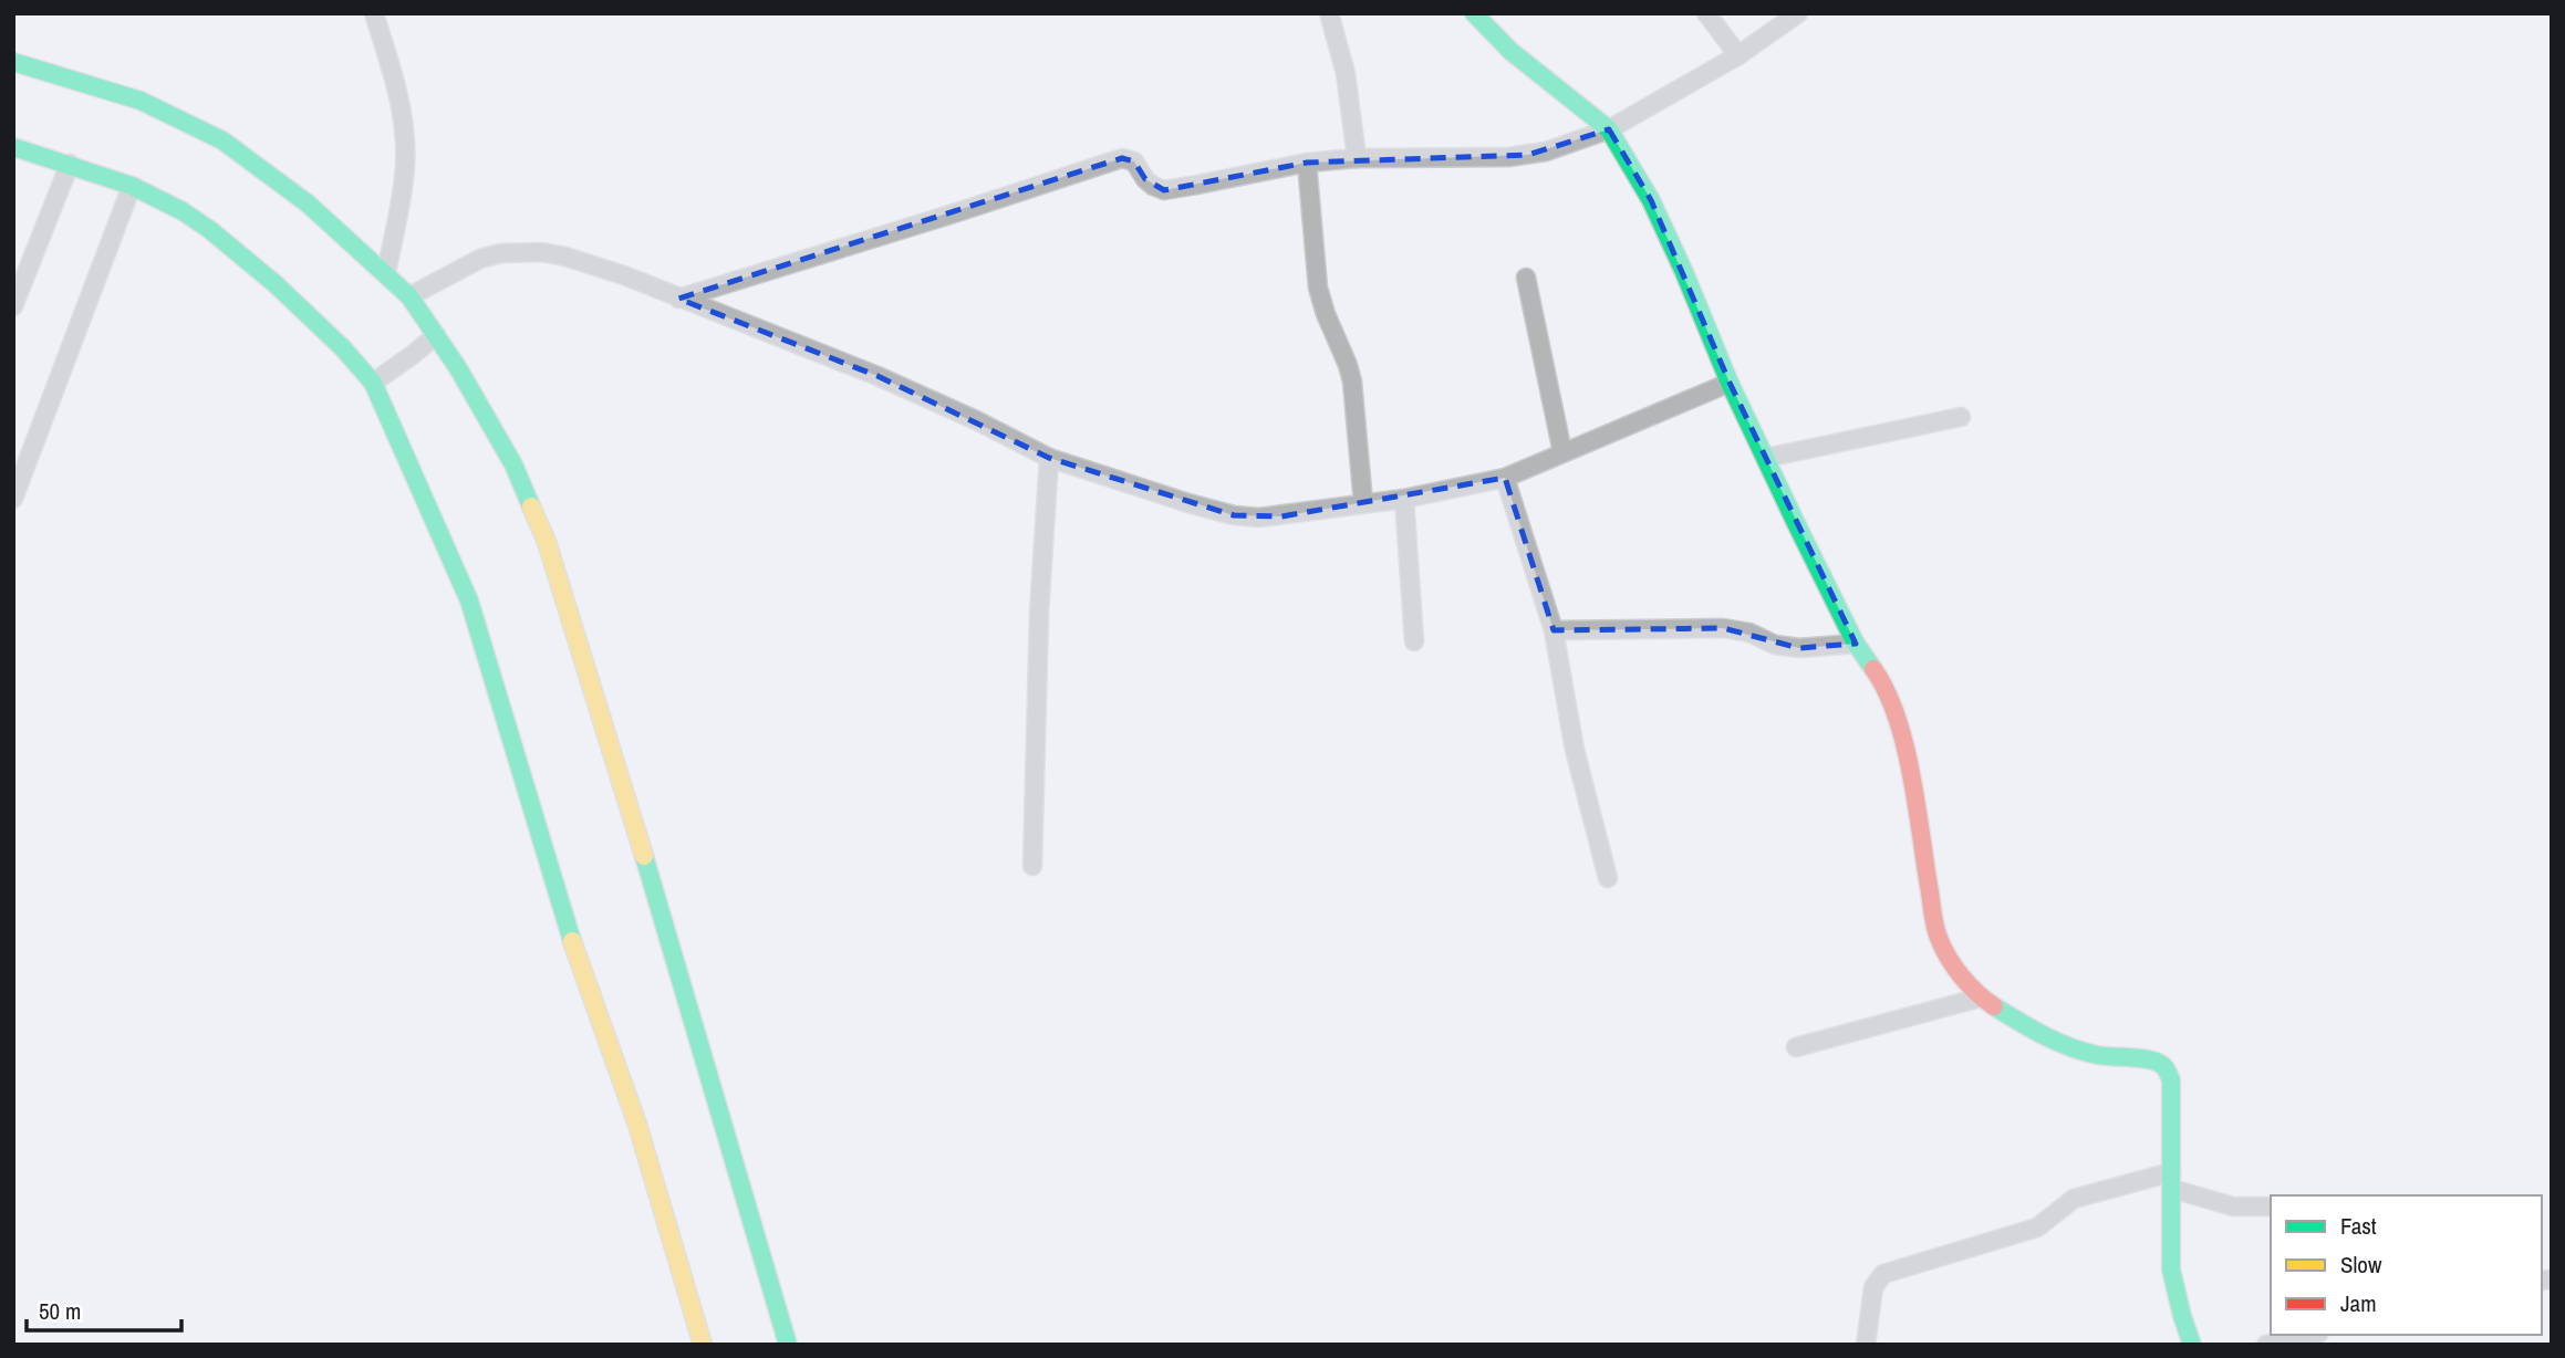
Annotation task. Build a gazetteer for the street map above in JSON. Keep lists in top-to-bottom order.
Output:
{
  "legend": ["Fast", "Slow", "Jam"],
  "scale_bar": "50 m"
}
